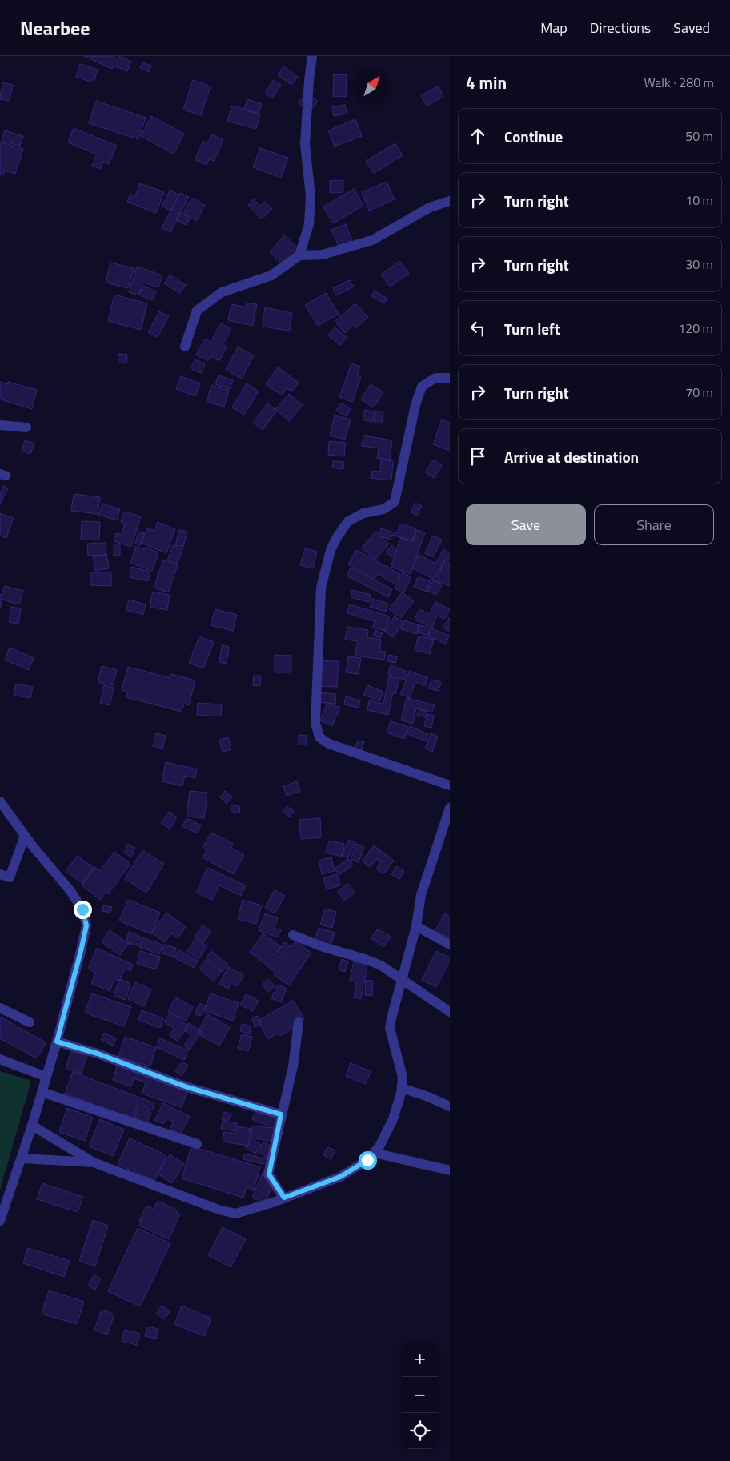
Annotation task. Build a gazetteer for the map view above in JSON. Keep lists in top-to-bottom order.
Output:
{
  "north": "top right",
  "page": {
    "header": "Nearbee",
    "nav": ["Map", "Directions", "Saved"],
    "heading": ["4 min", "Walk · 280 m"],
    "list": [
      ["Continue", "50 m"],
      ["Turn right", "10 m"],
      ["Turn right", "30 m"],
      ["Turn left", "120 m"],
      ["Turn right", "70 m"],
      "Arrive at destination"
    ],
    "buttons": ["Save", "Share"],
    "map_buttons": ["+", "−"]
  }
}
